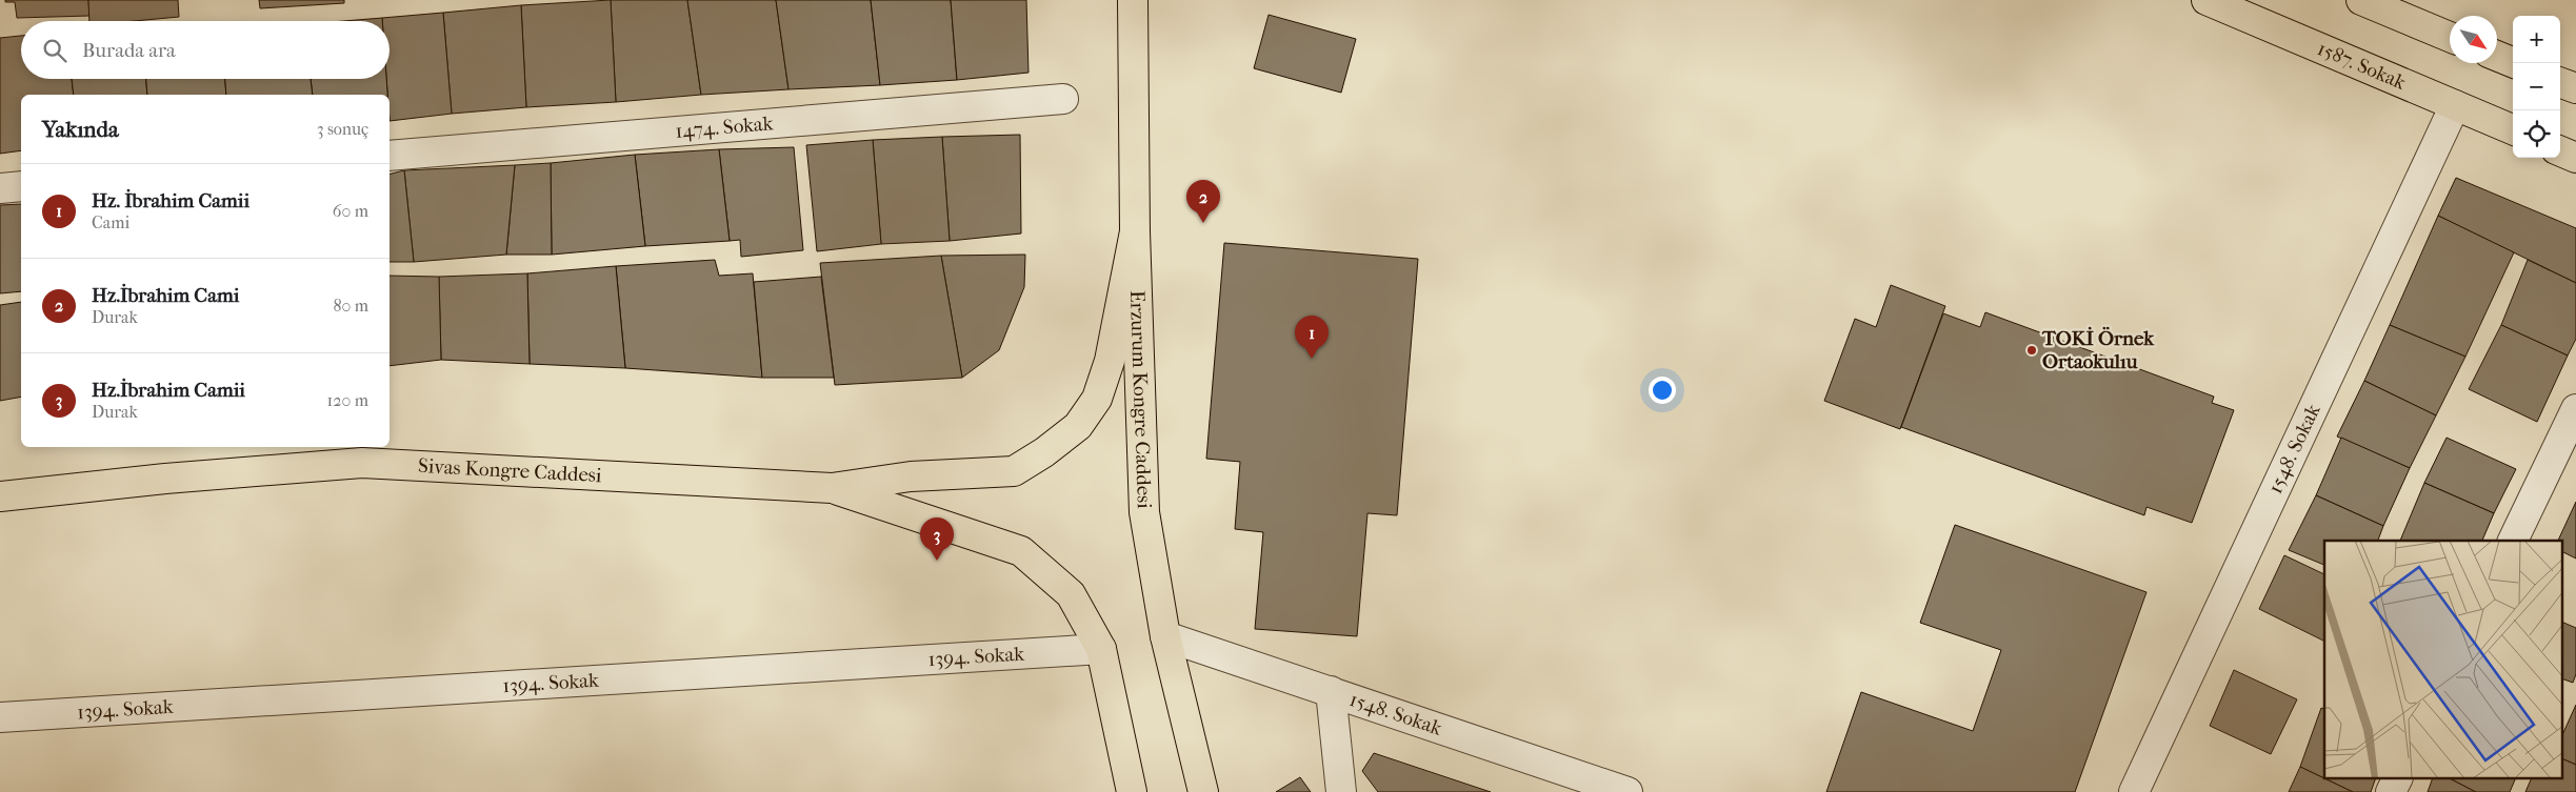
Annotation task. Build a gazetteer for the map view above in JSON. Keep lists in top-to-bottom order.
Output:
{
  "streets": {
    "main road": ["1587. Sokak", "Erzurum Kongre Caddesi", "Sivas Kongre Caddesi"],
    "street": ["1474. Sokak", "1548. Sokak", "1394. Sokak"]
  },
  "crossings": [
    ["1587. Sokak", "1548. Sokak"],
    ["Erzurum Kongre Caddesi", "1548. Sokak"],
    ["Erzurum Kongre Caddesi", "Sivas Kongre Caddesi"],
    ["Sivas Kongre Caddesi", "1394. Sokak"]
  ],
  "places": ["TOKİ Örnek Ortaokulıu"],
  "north": "bottom right",
  "page": {
    "map_buttons": ["+", "−"],
    "search": "Burada ara",
    "heading": ["Yakında", "3 sonuç"],
    "list": [
      {
        "mark": "1",
        "name": "Hz. İbrahim Camii",
        "note": "Cami",
        "value": "60 m"
      },
      {
        "mark": "2",
        "name": "Hz.İbrahim Cami",
        "note": "Durak",
        "value": "80 m"
      },
      {
        "mark": "3",
        "name": "Hz.İbrahim Camii",
        "note": "Durak",
        "value": "120 m"
      }
    ],
    "pins": ["2", "1", "3"]
  }
}
